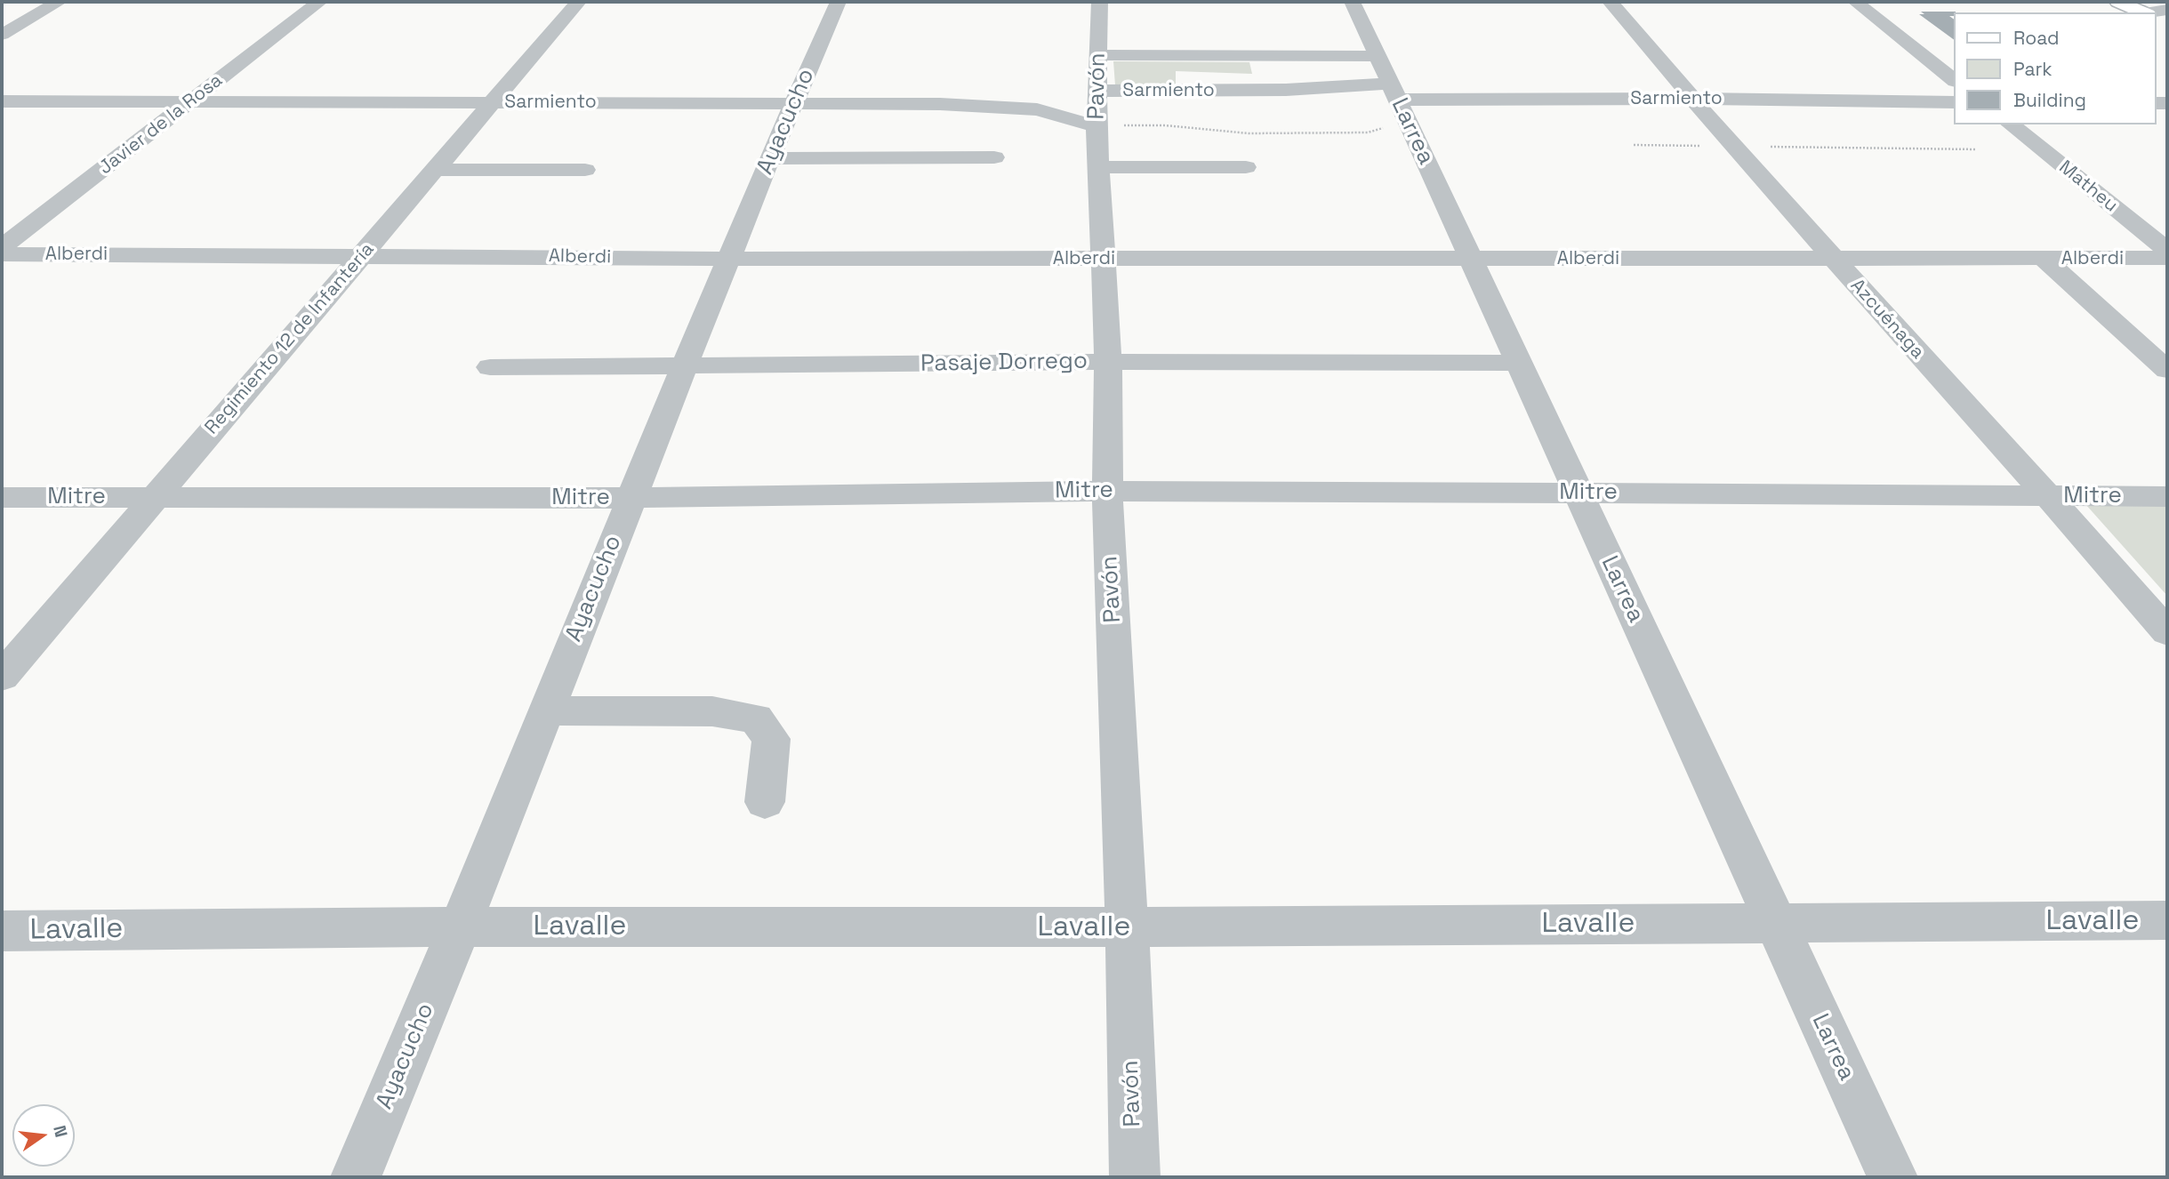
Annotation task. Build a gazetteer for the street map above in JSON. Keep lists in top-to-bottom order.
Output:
{
  "streets": {
    "street": [
      "Pavón",
      "Sarmiento",
      "Ayacucho",
      "Javier de la Rosa",
      "Larrea",
      "Matheu",
      "Alberdi",
      "Azcuénaga",
      "Regimiento 12 de Infantería",
      "Pasaje Dorrego",
      "Mitre",
      "Lavalle"
    ]
  },
  "crossings": [
    ["Pavón", "Sarmiento"],
    ["Pavón", "Alberdi"],
    ["Pavón", "Pasaje Dorrego"],
    ["Pavón", "Mitre"],
    ["Pavón", "Lavalle"],
    ["Sarmiento", "Ayacucho"],
    ["Sarmiento", "Javier de la Rosa"],
    ["Sarmiento", "Larrea"],
    ["Sarmiento", "Azcuénaga"],
    ["Sarmiento", "Regimiento 12 de Infantería"],
    ["Ayacucho", "Alberdi"],
    ["Ayacucho", "Pasaje Dorrego"],
    ["Ayacucho", "Mitre"],
    ["Ayacucho", "Lavalle"],
    ["Larrea", "Alberdi"],
    ["Larrea", "Pasaje Dorrego"],
    ["Larrea", "Mitre"],
    ["Larrea", "Lavalle"],
    ["Alberdi", "Azcuénaga"],
    ["Alberdi", "Regimiento 12 de Infantería"],
    ["Azcuénaga", "Mitre"],
    ["Regimiento 12 de Infantería", "Mitre"]
  ],
  "legend": ["Road", "Park", "Building"],
  "north": "right"
}
